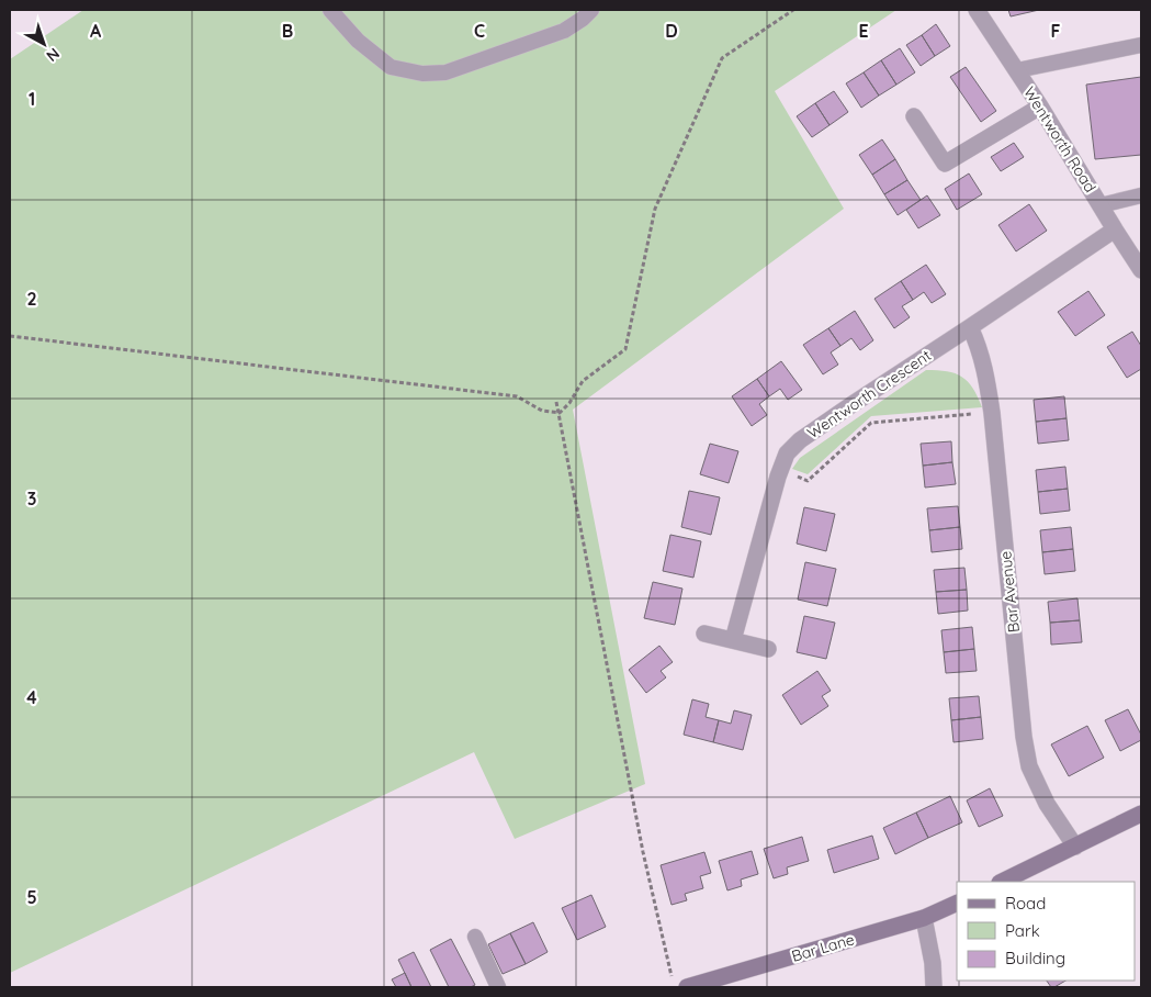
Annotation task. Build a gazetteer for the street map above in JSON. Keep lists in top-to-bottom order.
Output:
{
  "streets": {
    "main road": ["Bar Lane"],
    "street": ["Wentworth Road", "Wentworth Crescent", "Bar Avenue"]
  },
  "crossings": [
    ["Wentworth Road", "Wentworth Crescent"],
    ["Wentworth Crescent", "Bar Avenue"]
  ],
  "legend": ["Road", "Park", "Building"],
  "north": "bottom right",
  "grid": {
    "columns": [
      "A",
      "B",
      "C",
      "D",
      "E",
      "F"
    ],
    "rows": [
      "1",
      "2",
      "3",
      "4",
      "5"
    ]
  }
}
